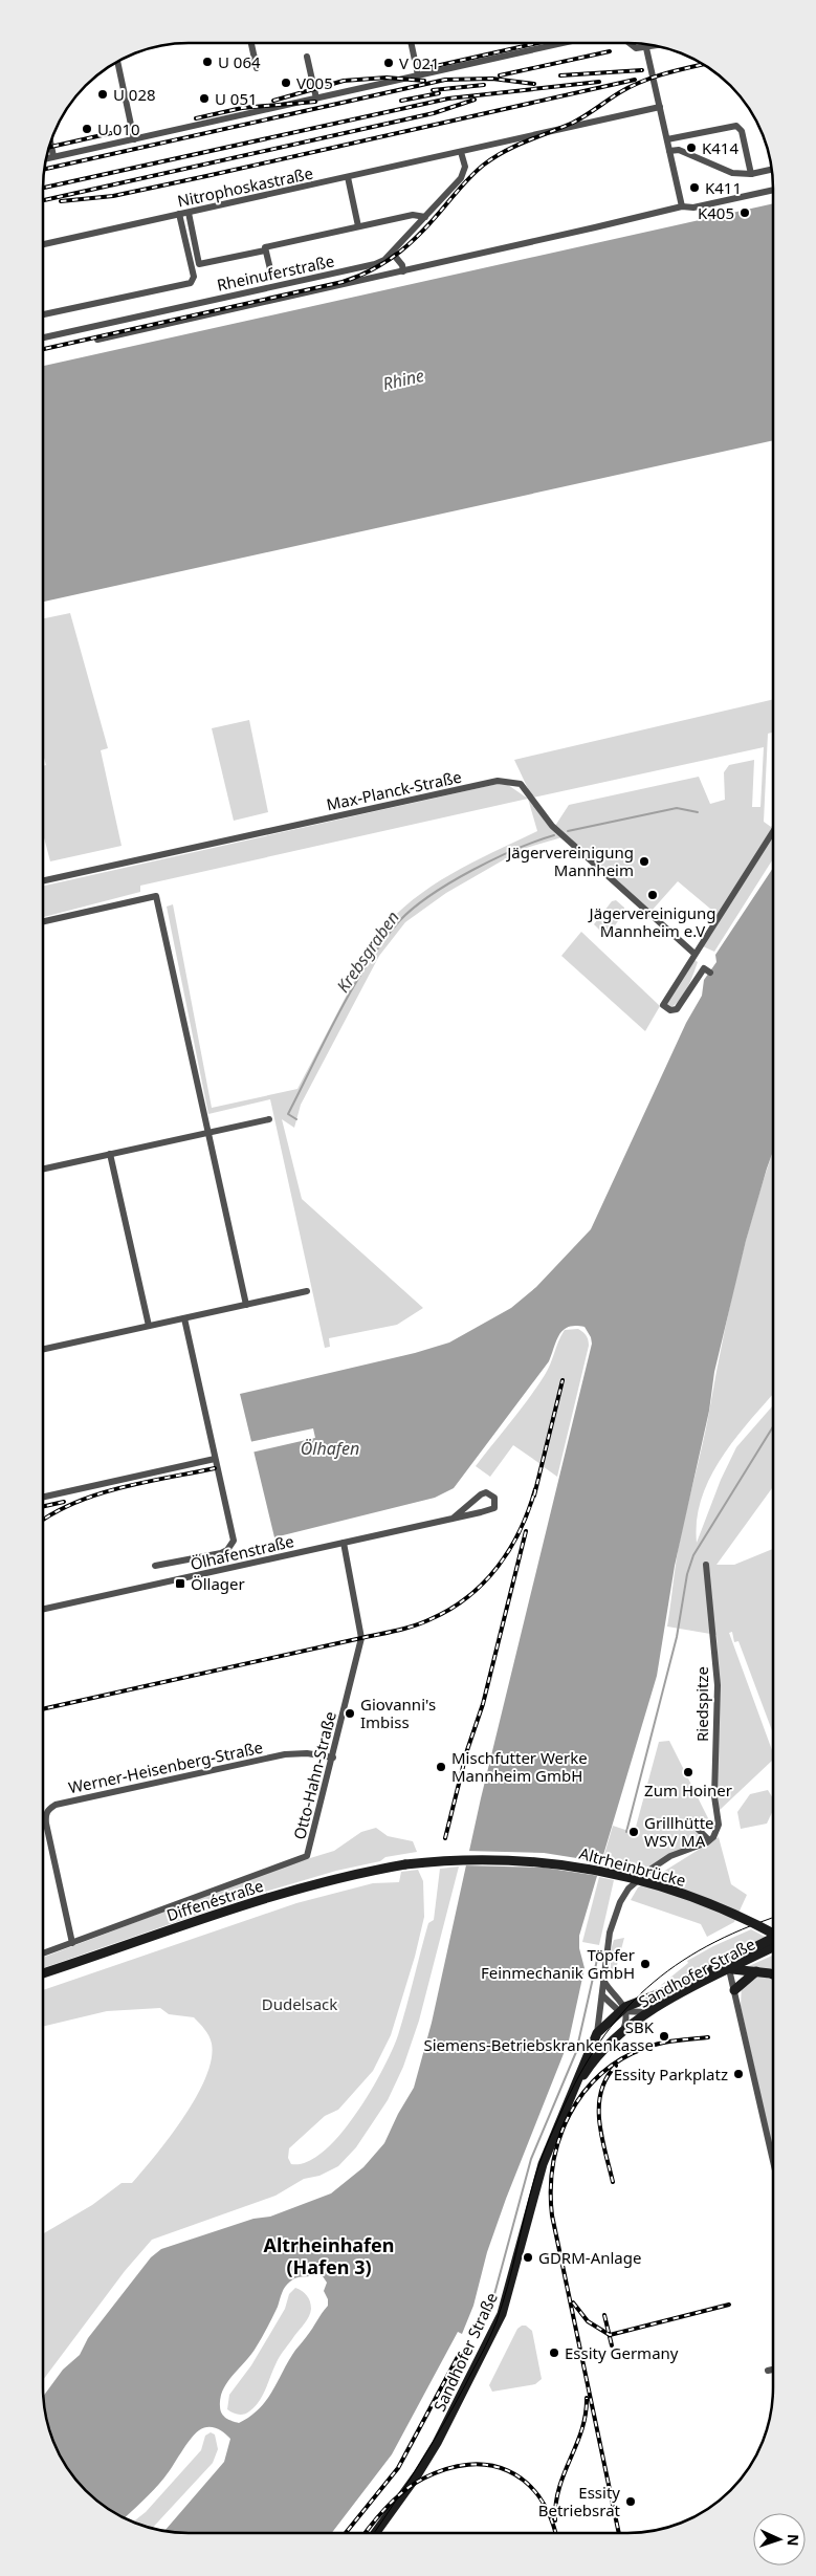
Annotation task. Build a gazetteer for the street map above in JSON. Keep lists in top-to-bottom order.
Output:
{
  "streets": {
    "street": [
      "Nitrophoskastraße",
      "Rheinuferstraße",
      "Max-Planck-Straße",
      "Ölhafenstraße",
      "Riedspitze",
      "Werner-Heisenberg-Straße",
      "Otto-Hahn-Straße",
      "Altrheinbrücke",
      "Diffenéstraße",
      "Sandhofer Straße"
    ]
  },
  "crossings": [
    ["Nitrophoskastraße", "Rheinuferstraße"],
    ["Ölhafenstraße", "Otto-Hahn-Straße"],
    ["Werner-Heisenberg-Straße", "Otto-Hahn-Straße"],
    ["Altrheinbrücke", "Diffenéstraße"]
  ],
  "districts": ["Altrheinhafen (Hafen 3)"],
  "water": ["Rhine", "Krebsgraben", "Ölhafen"],
  "parks": ["Dudelsack"],
  "places": {
    "other": [
      "U 064",
      "V 021",
      "V005",
      "U 028",
      "U 051",
      "U 010",
      "K414",
      "K411",
      "K405",
      "Jägervereinigung Mannheim",
      "Jägervereinigung Mannheim e.V",
      "Giovanni's Imbiss",
      "Mischfutter Werke Mannheim GmbH",
      "Zum Hoiner",
      "Grillhütte WSV MA",
      "Töpfer Feinmechanik GmbH",
      "SBK Siemens-Betriebskrankenkasse",
      "Essity Parkplatz",
      "GDRM-Anlage",
      "Essity Germany",
      "Essity Betriebsrat"
    ],
    "transit": ["Öllager"]
  },
  "north": "right"
}
